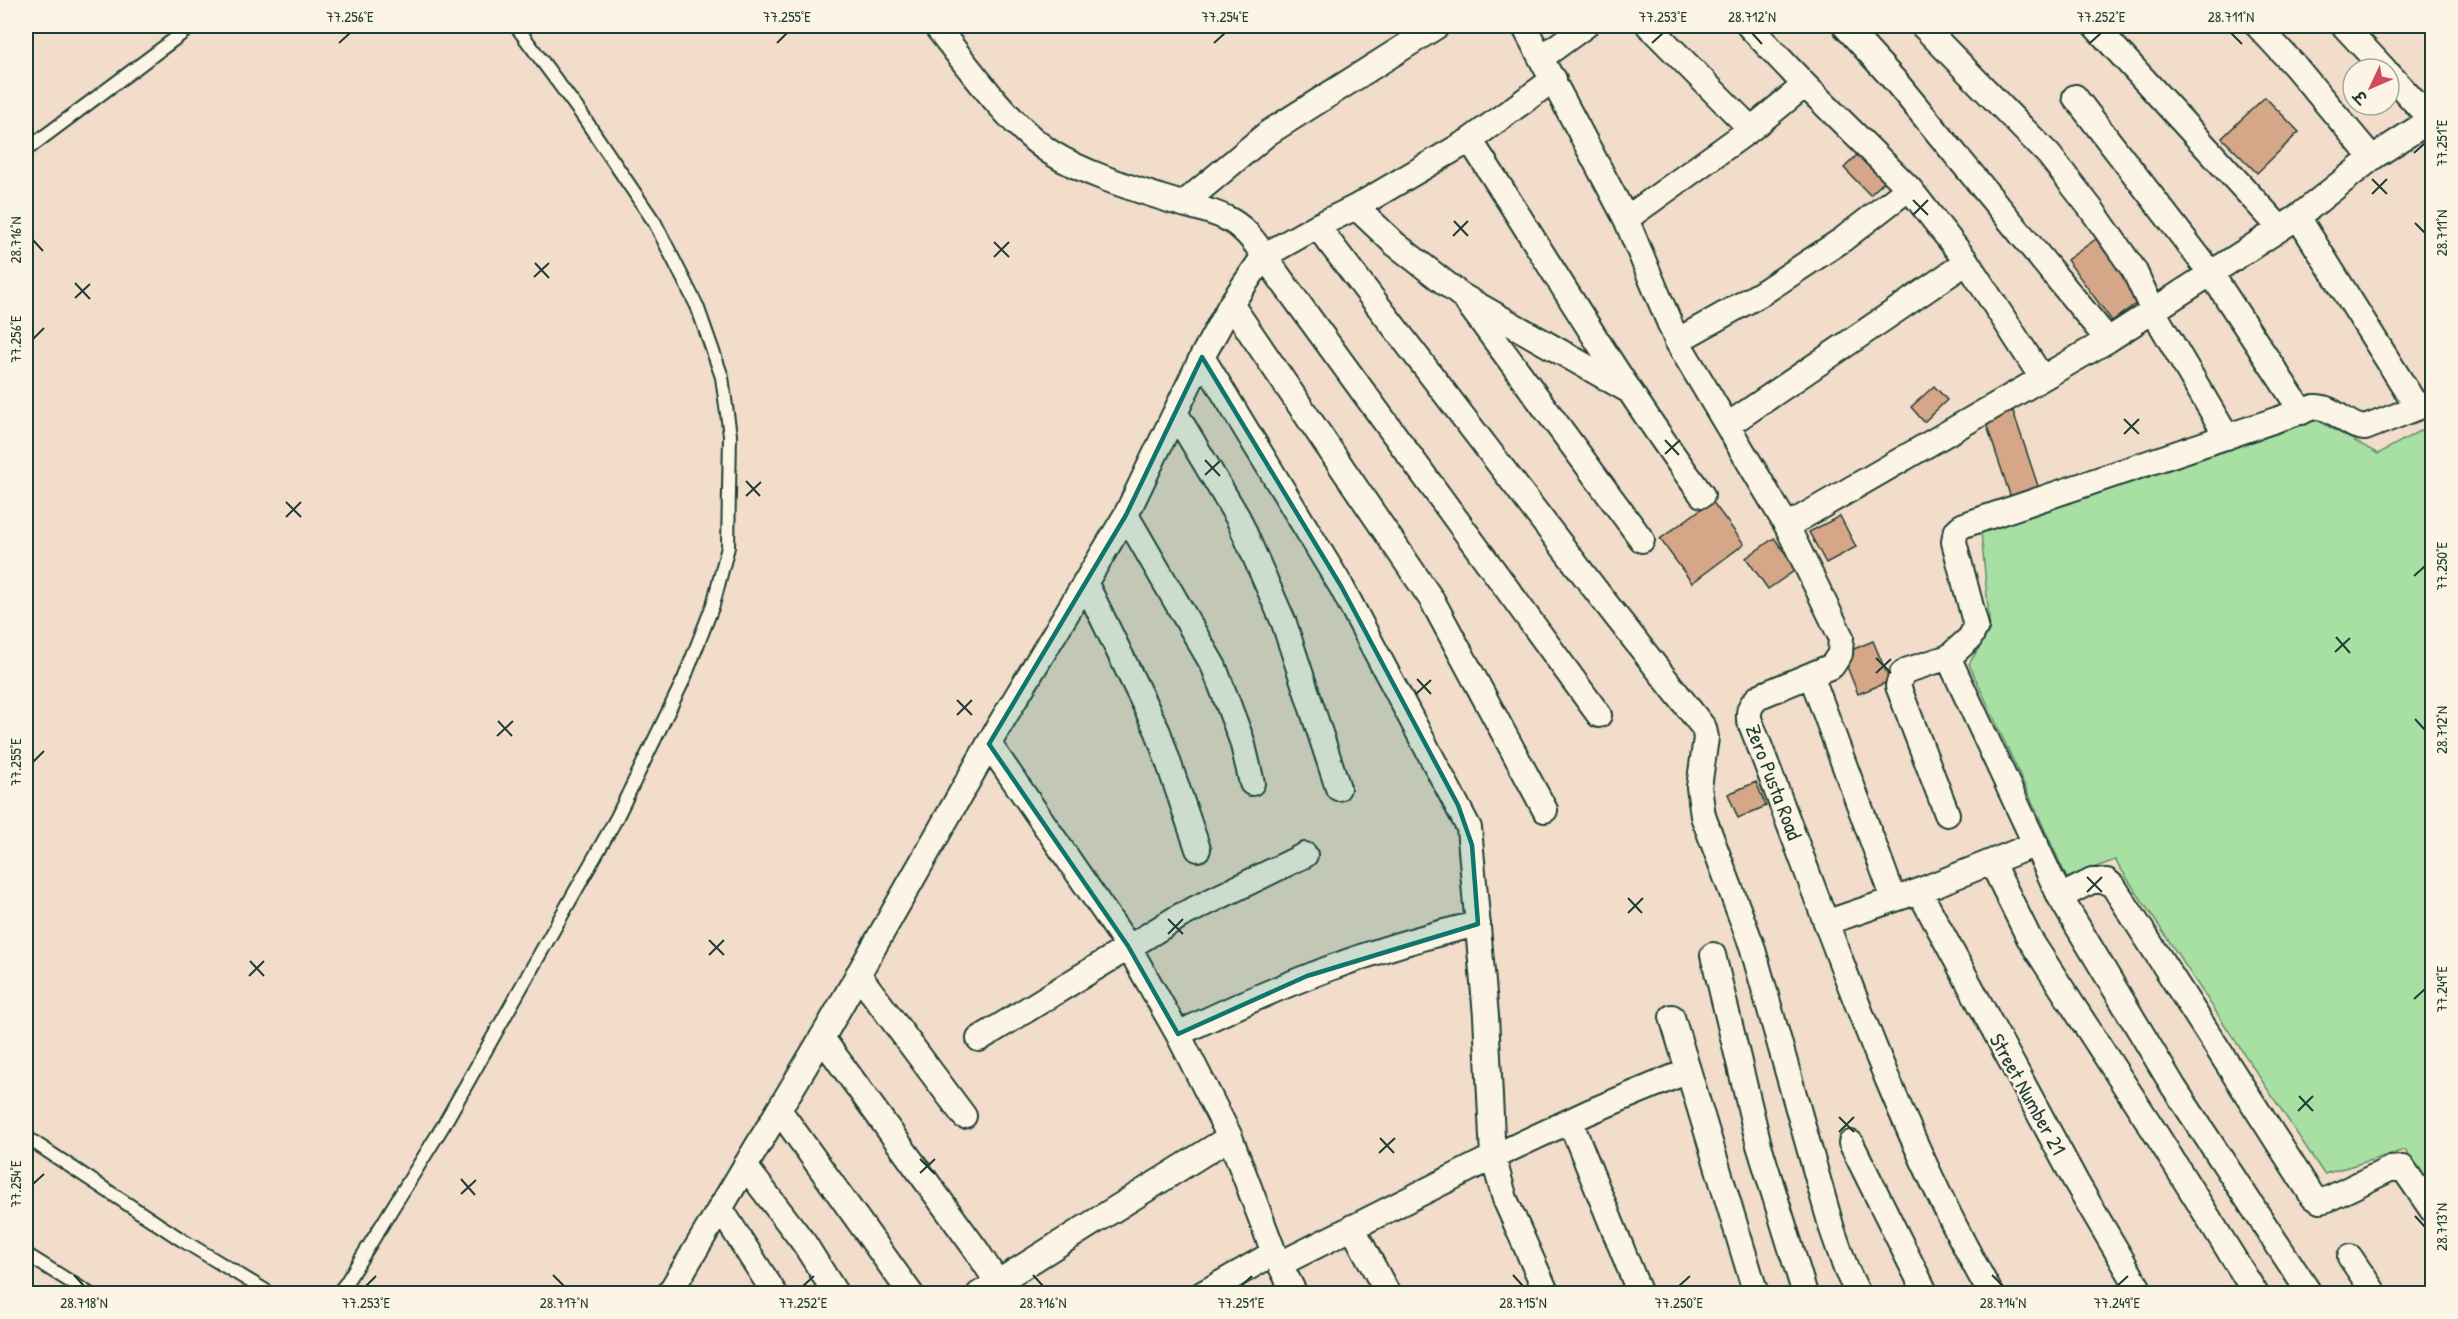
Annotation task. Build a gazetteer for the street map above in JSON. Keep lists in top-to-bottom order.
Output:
{
  "streets": {
    "street": ["Zero Pusta Road", "Street Number 21"]
  },
  "north": "bottom left",
  "coordinates": [
    "77.256°E",
    "77.255°E",
    "77.254°E",
    "77.253°E",
    "28.712°N",
    "77.252°E",
    "28.711°N",
    "77.251°E",
    "28.716°N",
    "77.250°E",
    "77.249°E",
    "28.713°N",
    "28.718°N",
    "28.717°N",
    "28.715°N",
    "28.714°N"
  ]
}
